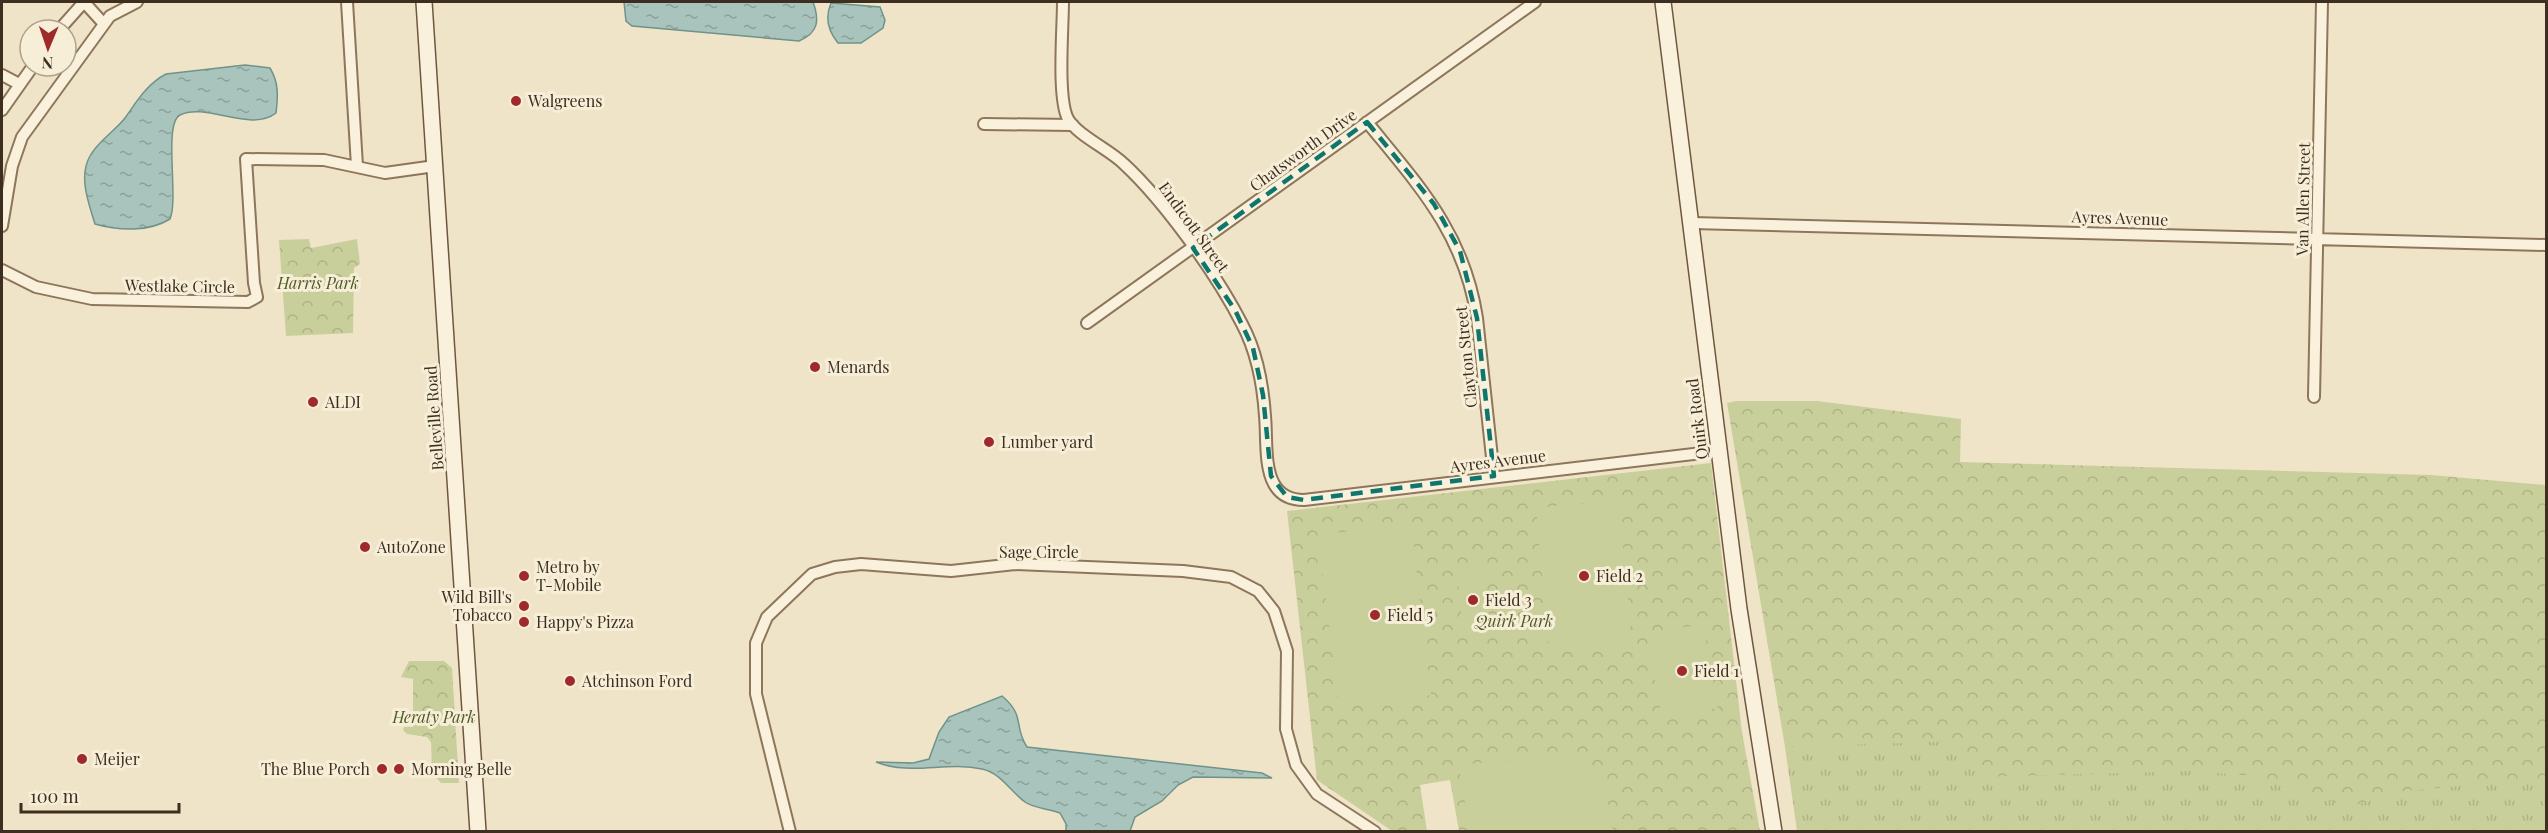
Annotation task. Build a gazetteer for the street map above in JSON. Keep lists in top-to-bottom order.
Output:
{
  "streets": {
    "street": [
      "Chatsworth Drive",
      "Van Allen Street",
      "Ayres Avenue",
      "Endicott Street",
      "Westlake Circle",
      "Clayton Street",
      "Belleville Road",
      "Quirk Road",
      "Sage Circle"
    ]
  },
  "crossings": [
    ["Chatsworth Drive", "Endicott Street"],
    ["Chatsworth Drive", "Clayton Street"],
    ["Van Allen Street", "Ayres Avenue"],
    ["Ayres Avenue", "Endicott Street"],
    ["Ayres Avenue", "Clayton Street"],
    ["Ayres Avenue", "Quirk Road"],
    ["Westlake Circle", "Belleville Road"]
  ],
  "parks": ["Harris Park", "Quirk Park", "Heraty Park"],
  "places": [
    "Walgreens",
    "Menards",
    "ALDI",
    "Lumber yard",
    "AutoZone",
    "Metro by T-Mobile",
    "Field 2",
    "Field 3",
    "Wild Bill's Tobacco",
    "Field 5",
    "Happy's Pizza",
    "Field 1",
    "Atchinson Ford",
    "Meijer",
    "The Blue Porch",
    "Morning Belle"
  ],
  "scale_bar": "100 m",
  "north": "bottom"
}
